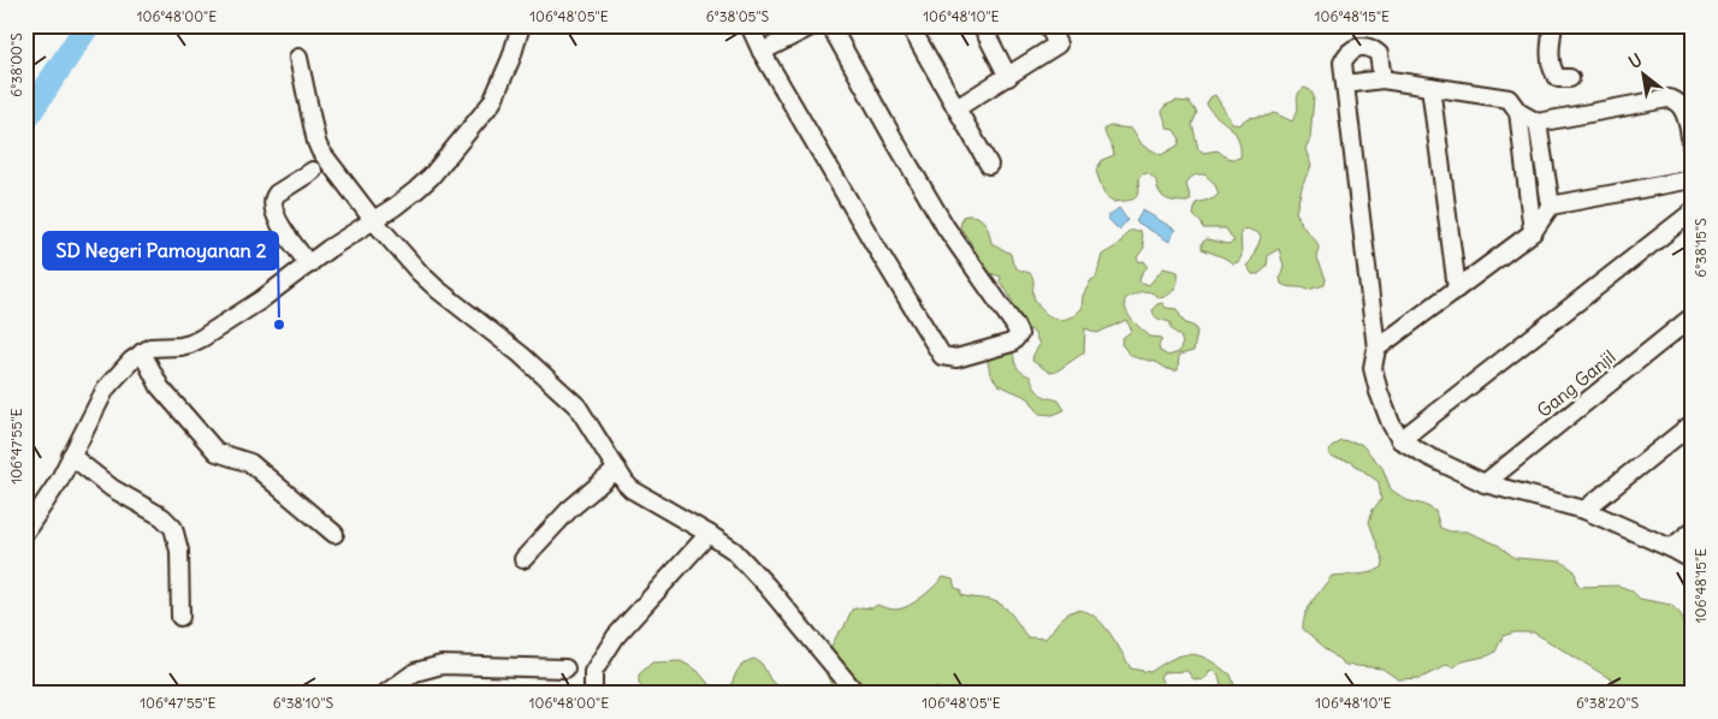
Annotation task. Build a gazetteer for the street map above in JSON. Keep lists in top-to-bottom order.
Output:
{
  "streets": {
    "street": ["Gang Ganjil"]
  },
  "places": ["SD Negeri Pamoyanan 2"],
  "north": "top left",
  "coordinates": [
    "106°48'00\"E",
    "106°48'05\"E",
    "6°38'05\"S",
    "106°48'10\"E",
    "106°48'15\"E",
    "6°38'00\"S",
    "6°38'15\"S",
    "106°47'55\"E",
    "6°38'10\"S",
    "6°38'20\"S"
  ]
}
